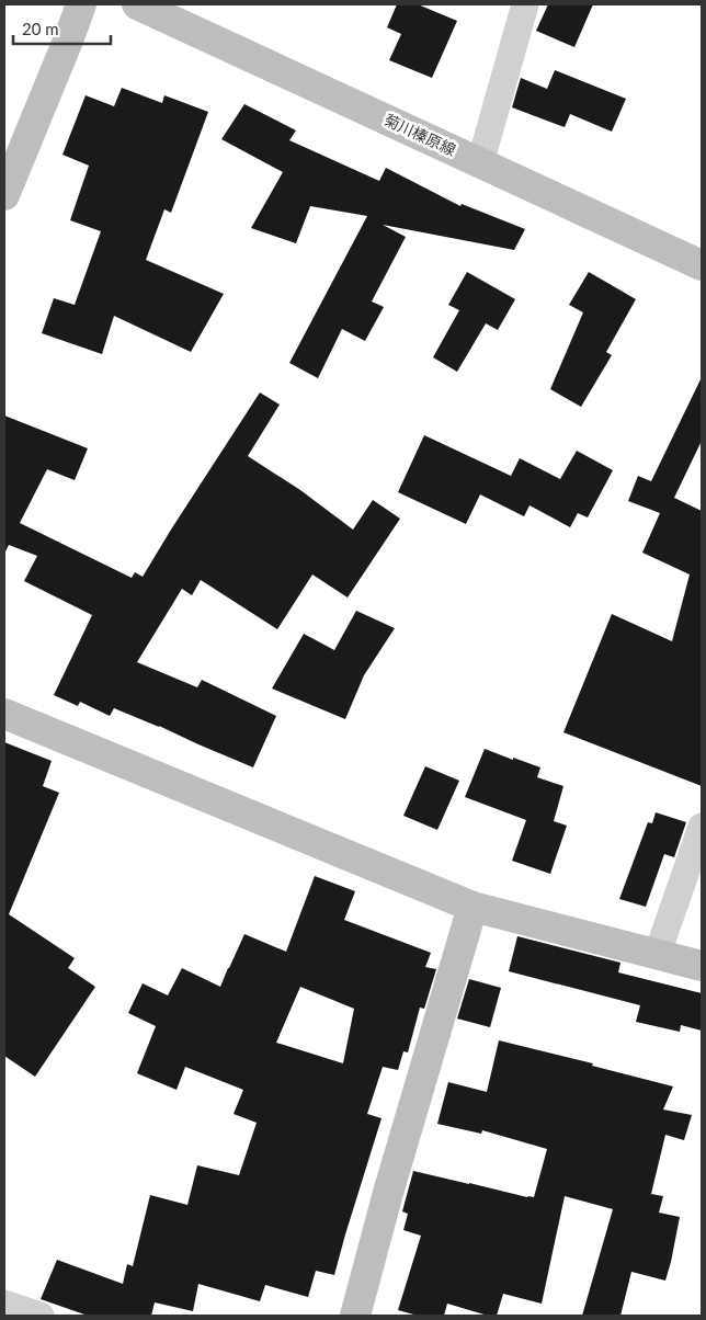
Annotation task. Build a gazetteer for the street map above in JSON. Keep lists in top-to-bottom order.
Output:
{
  "streets": {
    "street": ["菊川榛原線"]
  },
  "scale_bar": "20 m"
}
